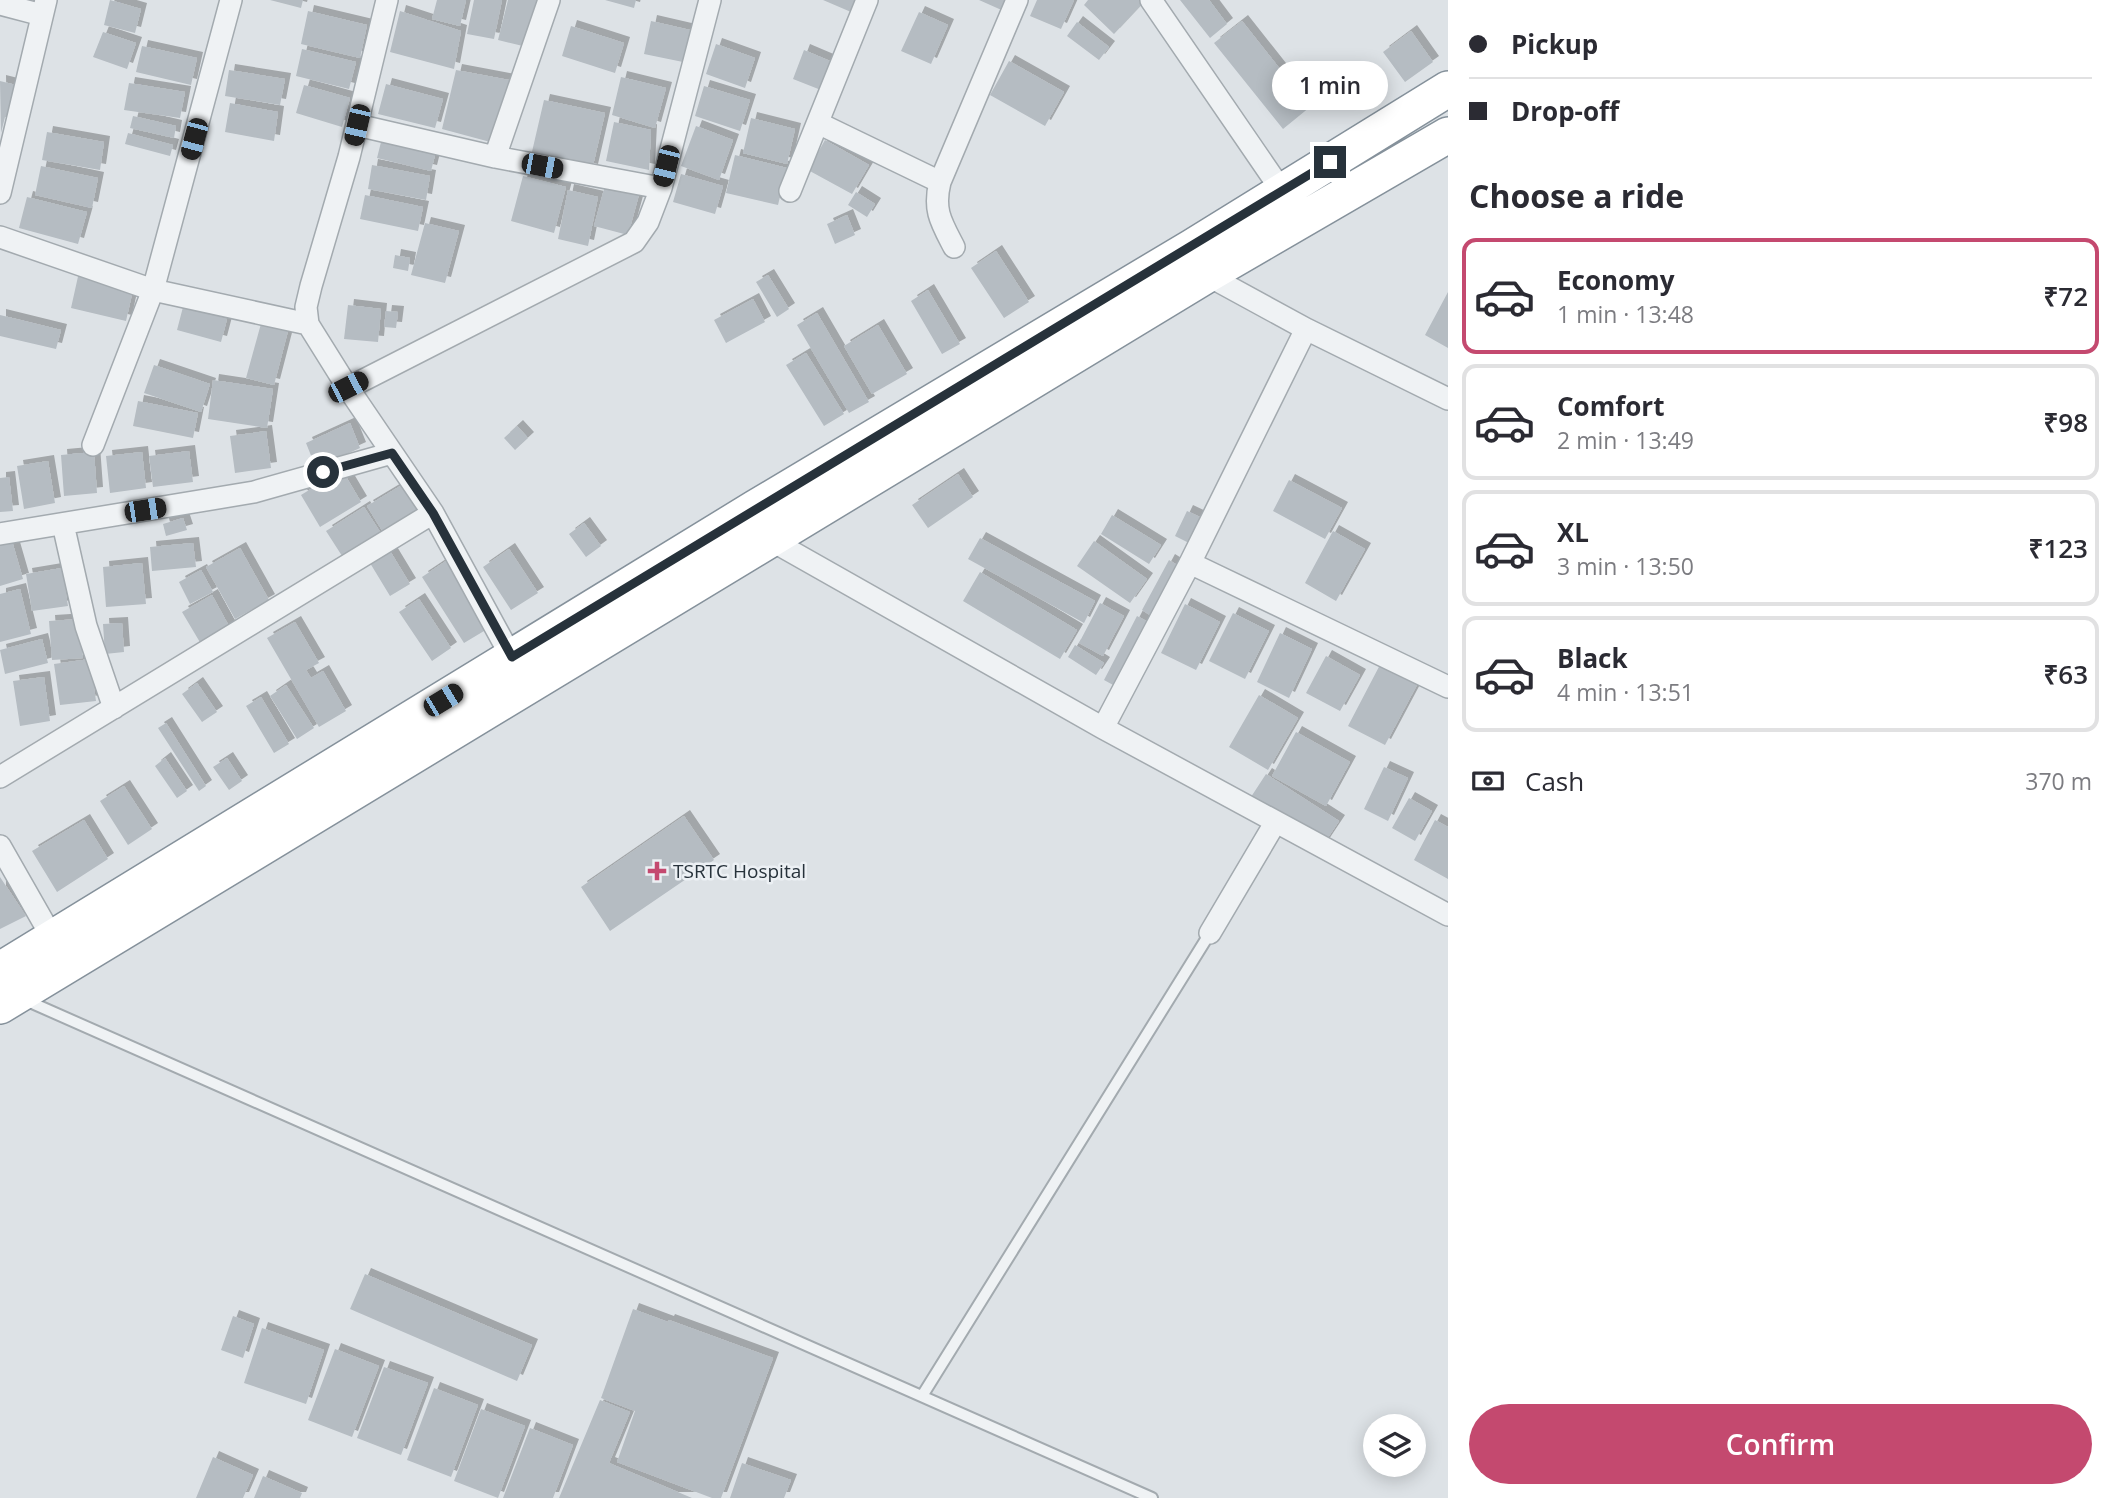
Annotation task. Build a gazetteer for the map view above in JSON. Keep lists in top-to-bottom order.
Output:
{
  "places": {
    "health": ["TSRTC Hospital"]
  },
  "page": {
    "banner": ["Pickup", "Drop-off"],
    "bubble": "1 min",
    "heading": "Choose a ride",
    "list": [
      {
        "name": "Economy",
        "note": "1 min · 13:48",
        "value": "₹72"
      },
      {
        "name": "Comfort",
        "note": "2 min · 13:49",
        "value": "₹98"
      },
      {
        "name": "XL",
        "note": "3 min · 13:50",
        "value": "₹123"
      },
      {
        "name": "Black",
        "note": "4 min · 13:51",
        "value": "₹63"
      }
    ],
    "pay": ["Cash", "370 m"],
    "buttons": "Confirm"
  }
}
